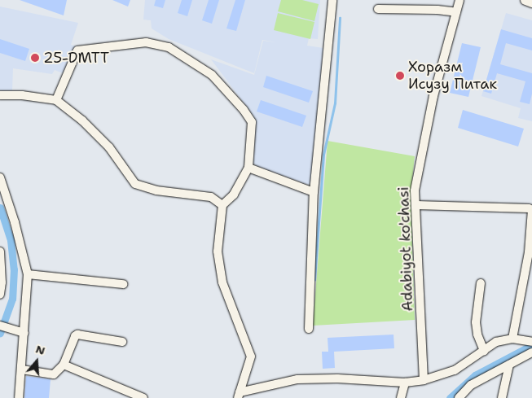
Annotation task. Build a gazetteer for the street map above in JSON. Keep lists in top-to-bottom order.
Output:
{
  "streets": {
    "street": ["Adabiyot ko'chasi"]
  },
  "places": ["25-DMTT", "Хоразм Исузу Питак"],
  "north": "top"
}
